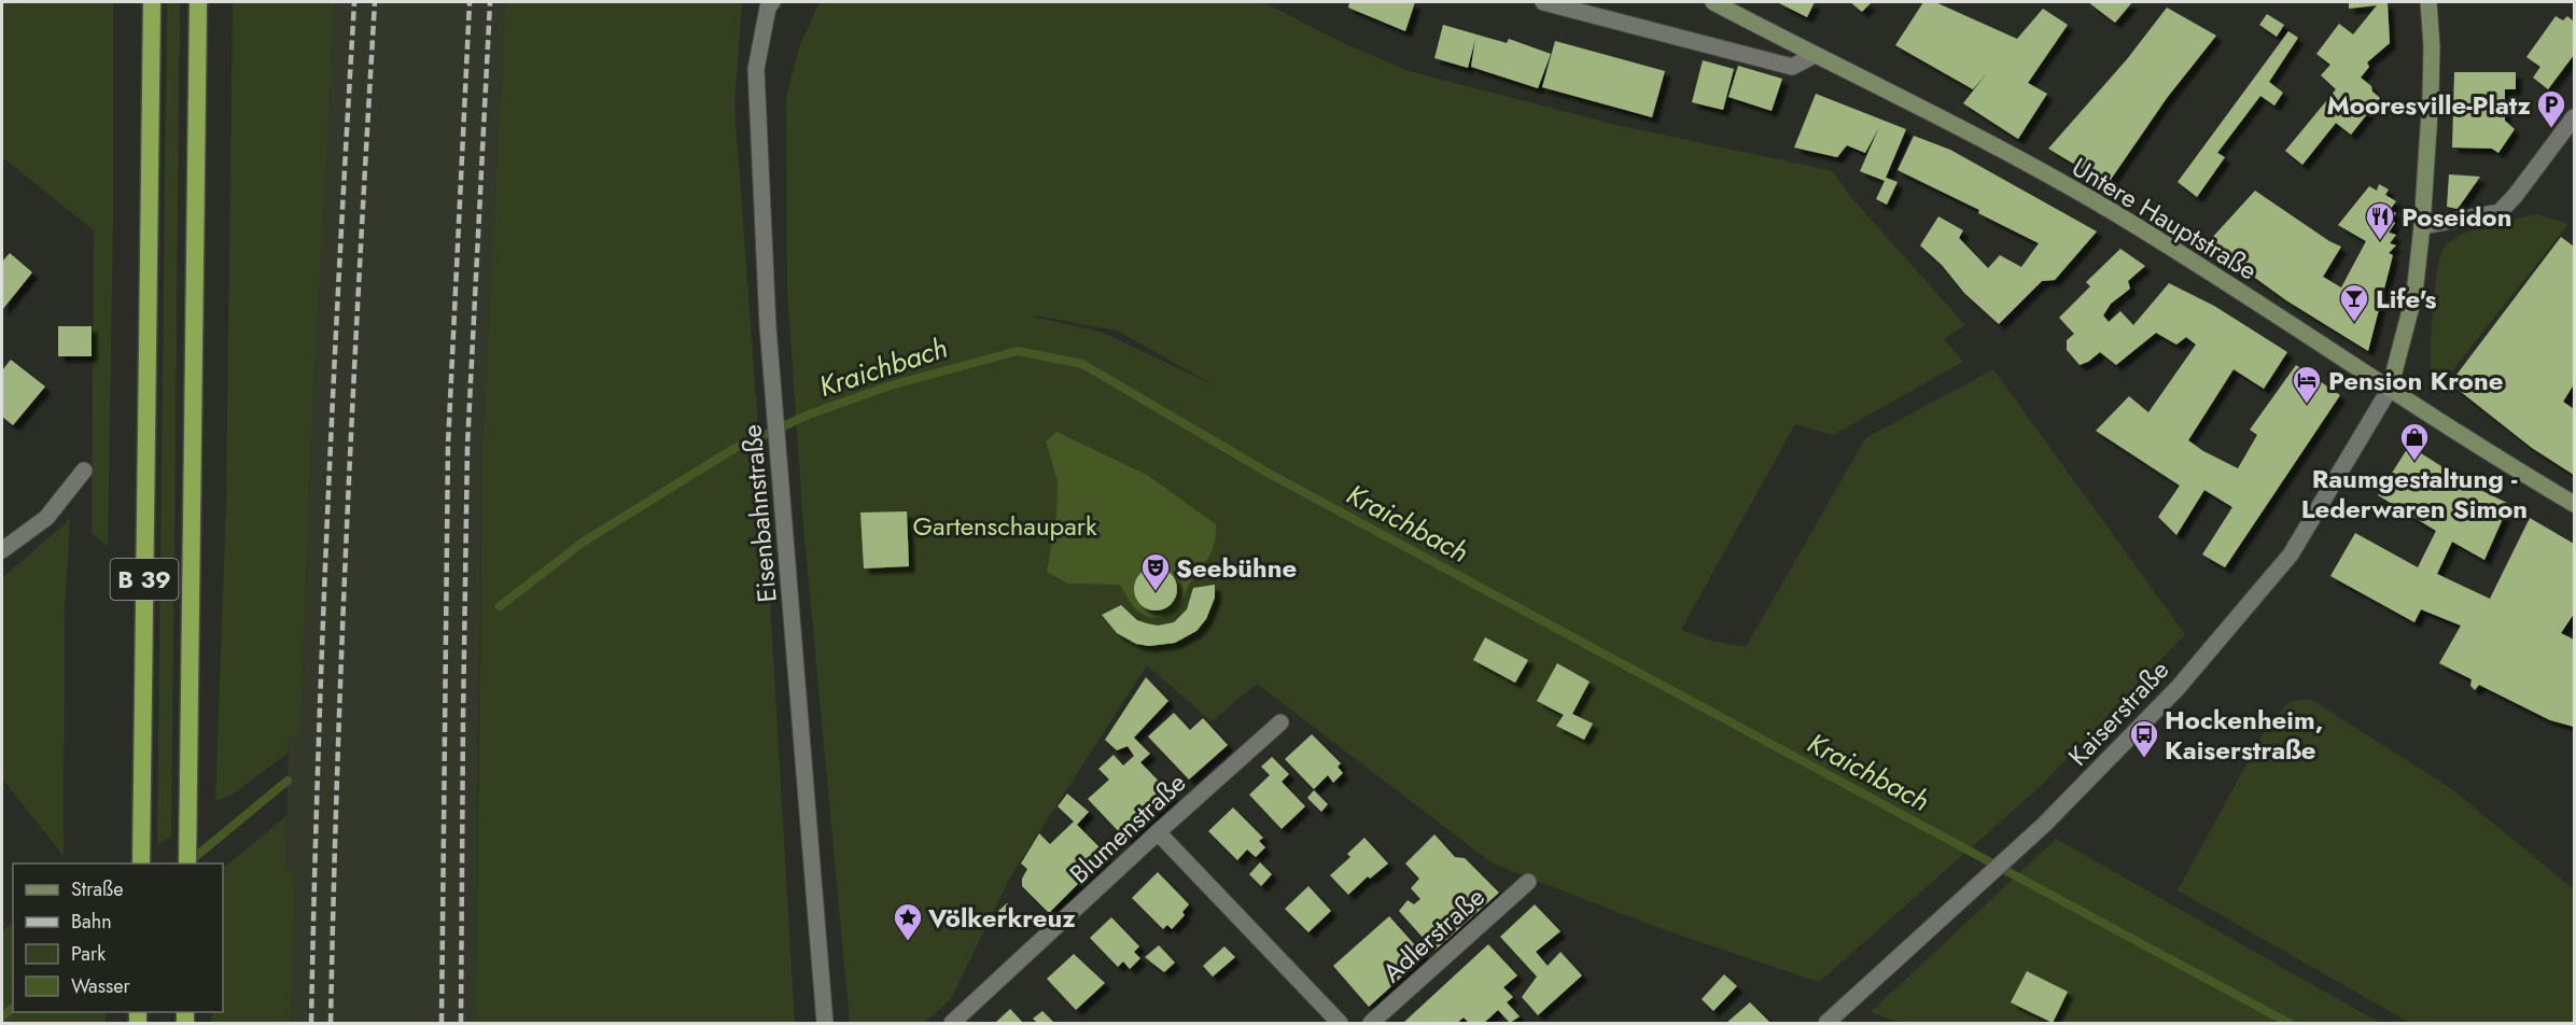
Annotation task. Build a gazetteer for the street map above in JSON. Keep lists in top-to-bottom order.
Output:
{
  "streets": {
    "highway": ["B 39"],
    "main road": ["Untere Hauptstraße"],
    "street": [
      "Eisenbahnstraße",
      "Kaiserstraße",
      "Blumenstraße",
      "Adlerstraße"
    ]
  },
  "crossings": [
    ["Untere Hauptstraße", "Kaiserstraße"]
  ],
  "water": ["Kraichbach"],
  "parks": ["Gartenschaupark"],
  "places": {
    "parking": ["Mooresville-Platz"],
    "restaurant": ["Poseidon"],
    "bar": ["Life's"],
    "hotel": ["Pension Krone"],
    "shop": ["Raumgestaltung - Lederwaren Simon"],
    "theatre": ["Seebühne"],
    "bus stop": ["Hockenheim, Kaiserstraße"],
    "place": ["Völkerkreuz"]
  },
  "legend": [
    "Straße",
    "Bahn",
    "Park",
    "Wasser"
  ]
}
